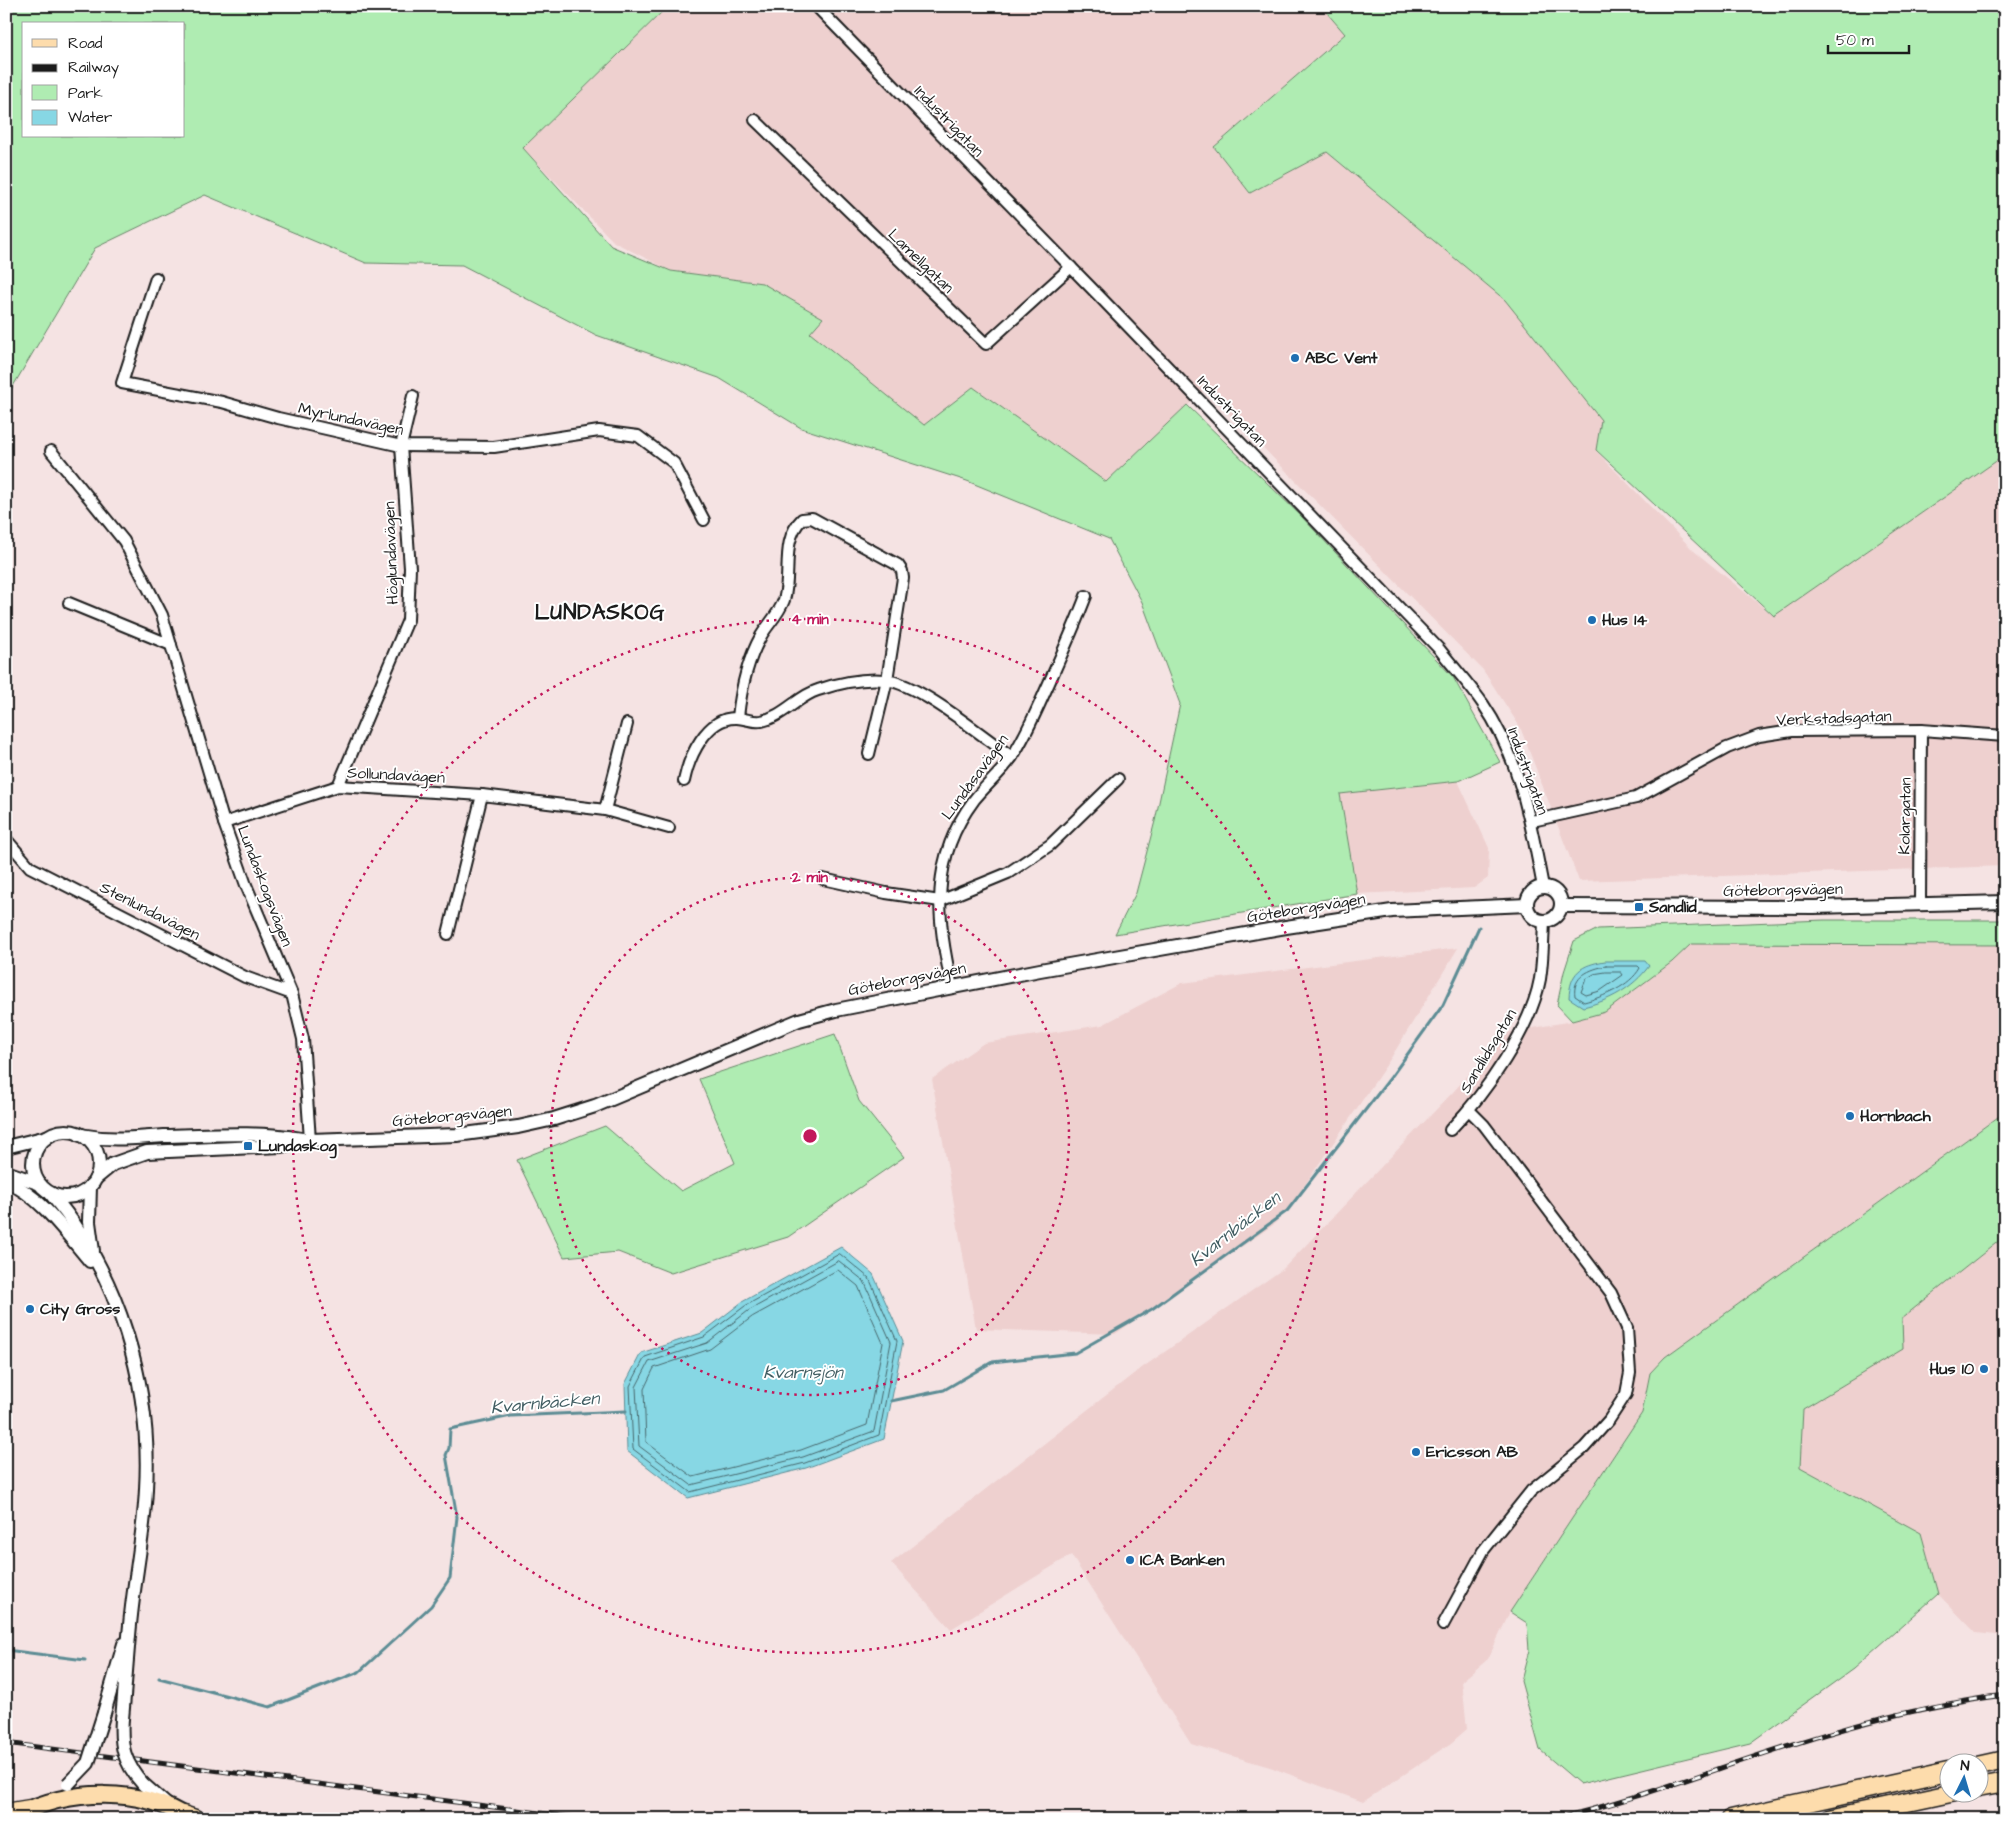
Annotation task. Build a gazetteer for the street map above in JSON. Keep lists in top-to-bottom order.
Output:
{
  "streets": {
    "street": [
      "Industrigatan",
      "Lamellgatan",
      "Myrlundavägen",
      "Höglundavägen",
      "Verkstadsgatan",
      "Sollundavägen",
      "Lundåsavägen",
      "Kolargatan",
      "Lundaskogsvägen",
      "Göteborgsvägen",
      "Stenlundavägen",
      "Sandlidsgatan"
    ]
  },
  "crossings": [
    ["Industrigatan", "Lamellgatan"],
    ["Industrigatan", "Verkstadsgatan"],
    ["Industrigatan", "Göteborgsvägen"],
    ["Industrigatan", "Sandlidsgatan"],
    ["Myrlundavägen", "Höglundavägen"],
    ["Höglundavägen", "Sollundavägen"],
    ["Verkstadsgatan", "Kolargatan"],
    ["Sollundavägen", "Lundaskogsvägen"],
    ["Lundåsavägen", "Göteborgsvägen"],
    ["Kolargatan", "Göteborgsvägen"],
    ["Lundaskogsvägen", "Göteborgsvägen"],
    ["Lundaskogsvägen", "Stenlundavägen"],
    ["Göteborgsvägen", "Sandlidsgatan"]
  ],
  "districts": ["LUNDASKOG"],
  "water": ["Kvarnbäcken", "Kvarnsjön"],
  "places": {
    "other": [
      "ABC Vent",
      "Hus 14",
      "Hornbach",
      "City Gross",
      "Hus 10",
      "Ericsson AB",
      "ICA Banken"
    ],
    "transit": ["Sandlid", "Lundaskog"]
  },
  "legend": [
    "Road",
    "Railway",
    "Park",
    "Water"
  ],
  "scale_bar": "50 m",
  "north": "top",
  "rings": ["4 min", "2 min"]
}
